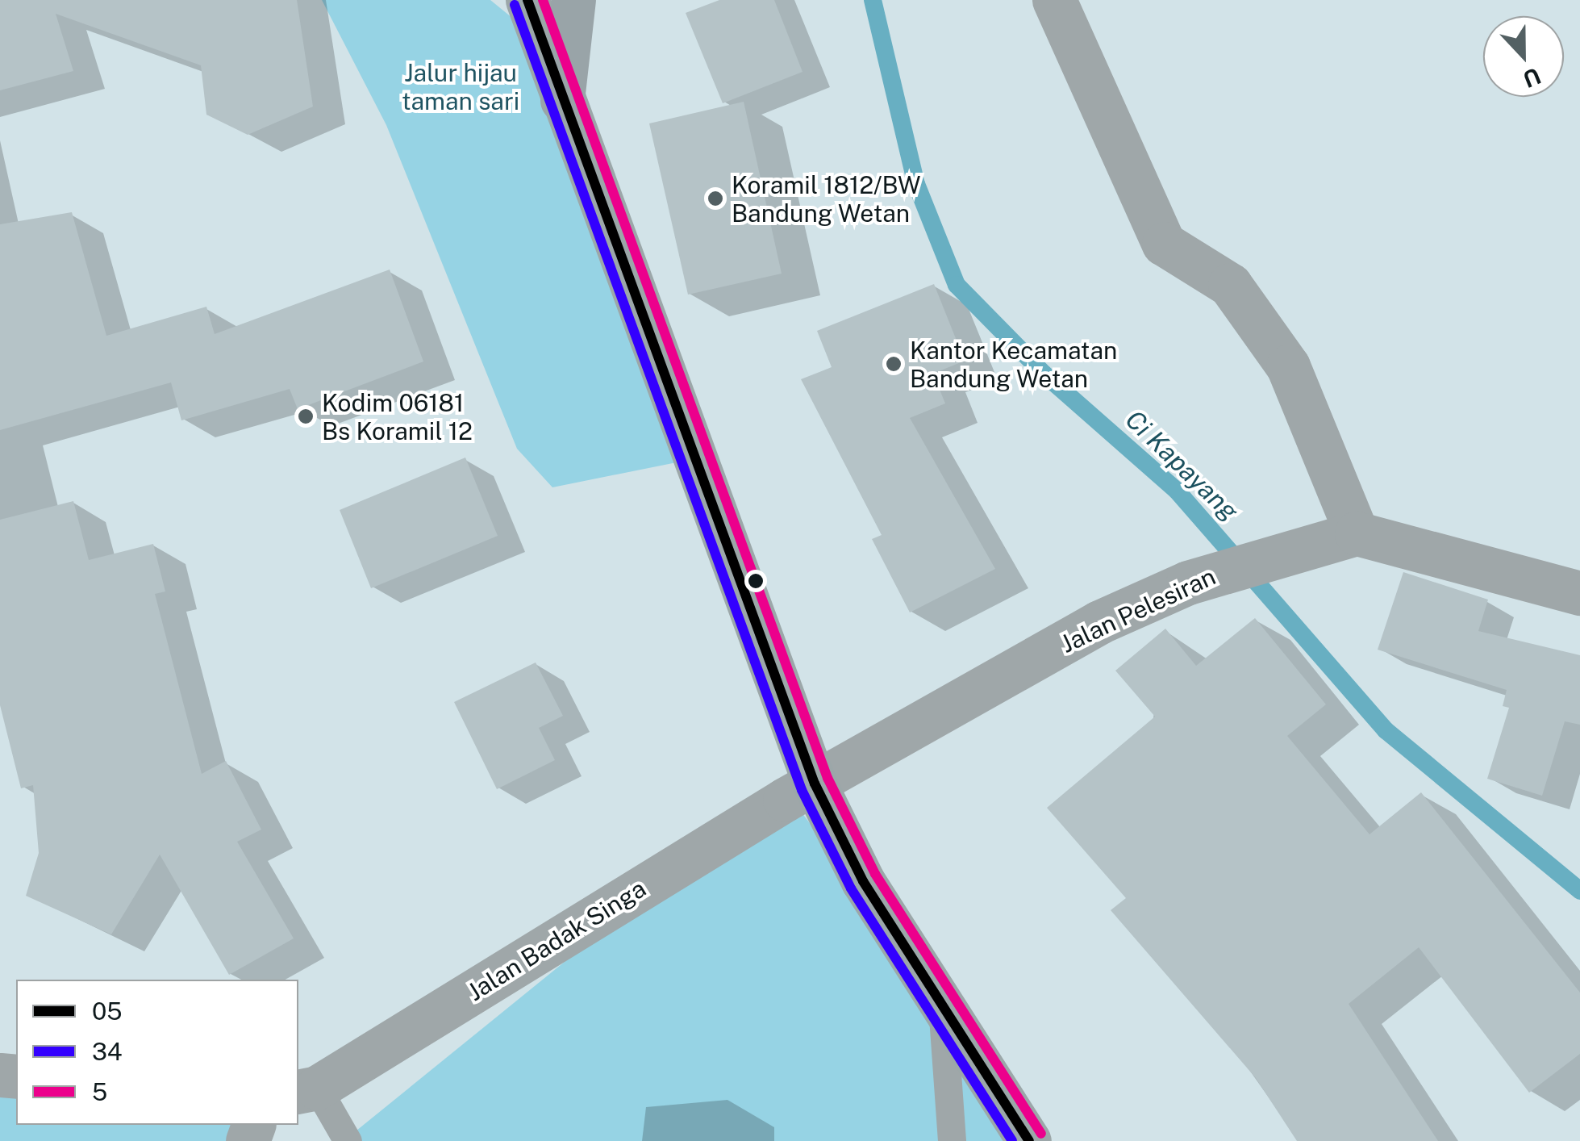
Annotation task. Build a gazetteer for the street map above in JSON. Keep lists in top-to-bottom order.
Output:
{
  "streets": {
    "street": ["Jalan Pelesiran", "Jalan Badak Singa"]
  },
  "crossings": [
    ["Jalan Pelesiran", "Jalan Badak Singa"]
  ],
  "water": ["Ci Kapayang"],
  "parks": ["Jalur hijau taman sari"],
  "places": ["Koramil 1812/BW Bandung Wetan", "Kantor Kecamatan Bandung Wetan", "Kodim 06181 Bs Koramil 12"],
  "lines": ["transit line 05", "transit line 5", "transit line 34"],
  "legend": ["05", "34", "5"],
  "north": "bottom"
}
